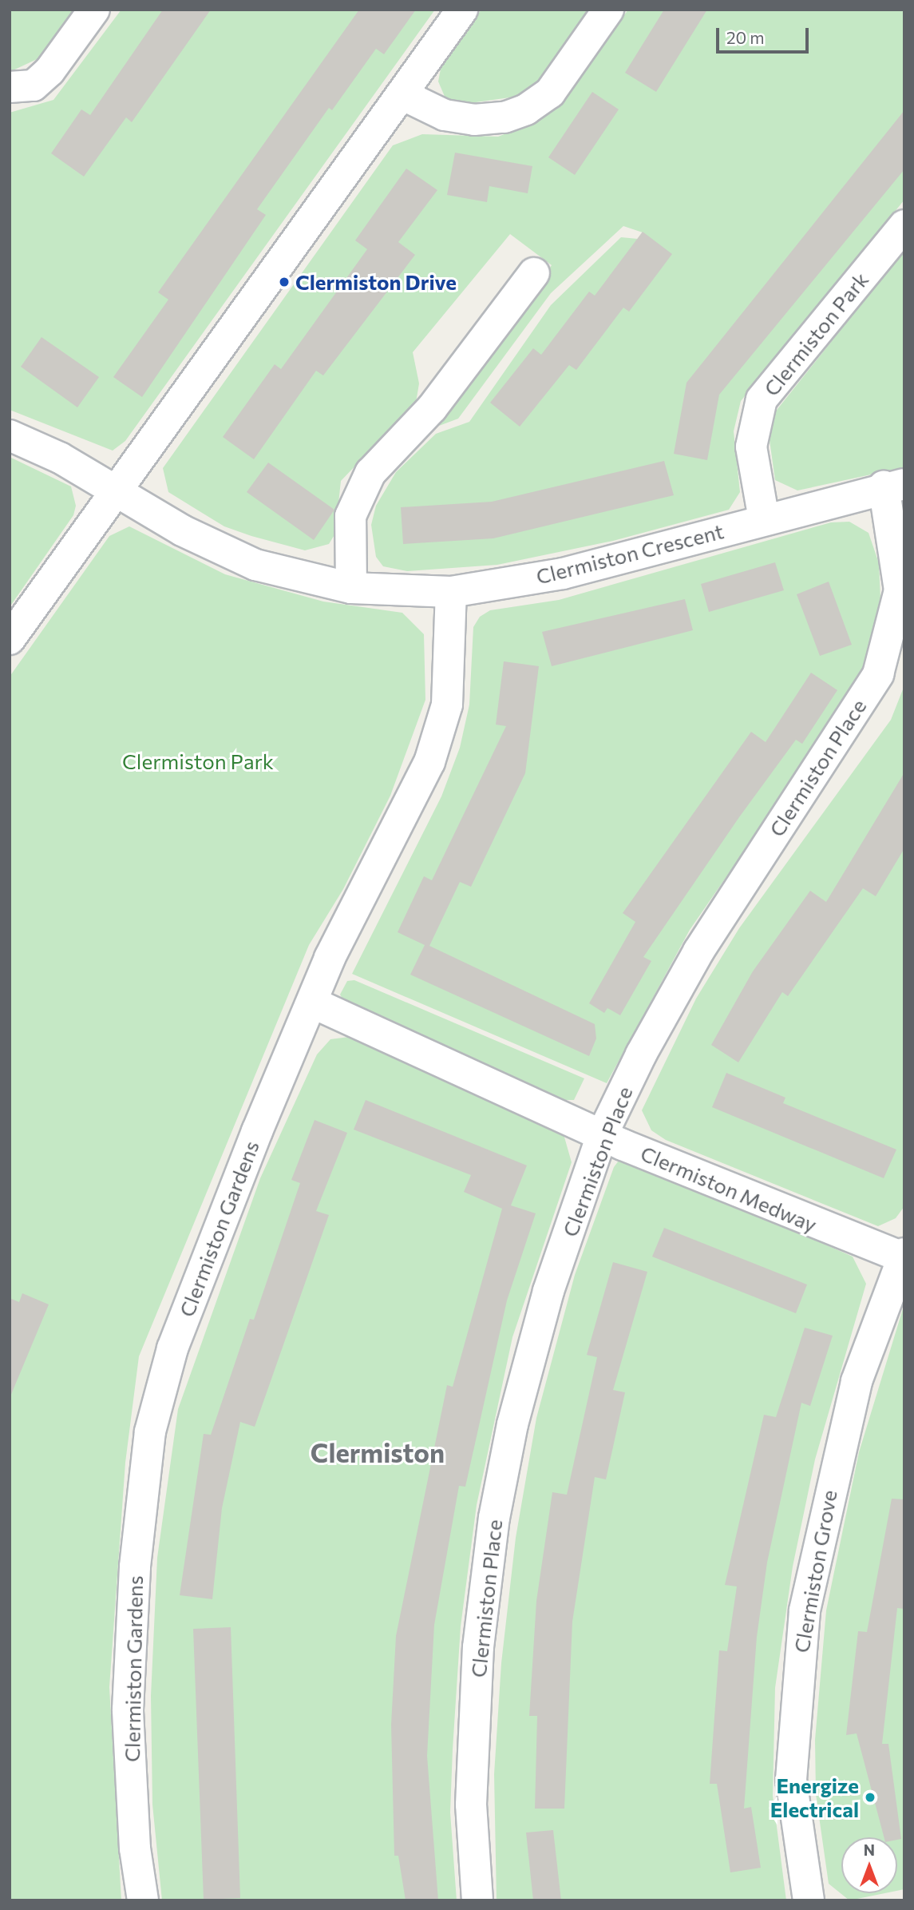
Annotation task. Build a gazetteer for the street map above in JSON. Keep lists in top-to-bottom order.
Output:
{
  "streets": {
    "street": [
      "Clermiston Park",
      "Clermiston Crescent",
      "Clermiston Place",
      "Clermiston Medway",
      "Clermiston Gardens",
      "Clermiston Grove"
    ]
  },
  "crossings": [
    ["Clermiston Park", "Clermiston Crescent"],
    ["Clermiston Crescent", "Clermiston Place"],
    ["Clermiston Crescent", "Clermiston Gardens"],
    ["Clermiston Place", "Clermiston Medway"],
    ["Clermiston Medway", "Clermiston Gardens"],
    ["Clermiston Medway", "Clermiston Grove"]
  ],
  "districts": ["Clermiston"],
  "parks": ["Clermiston Park"],
  "places": ["Clermiston Drive", "Energize Electrical"],
  "scale_bar": "20 m",
  "north": "top"
}
